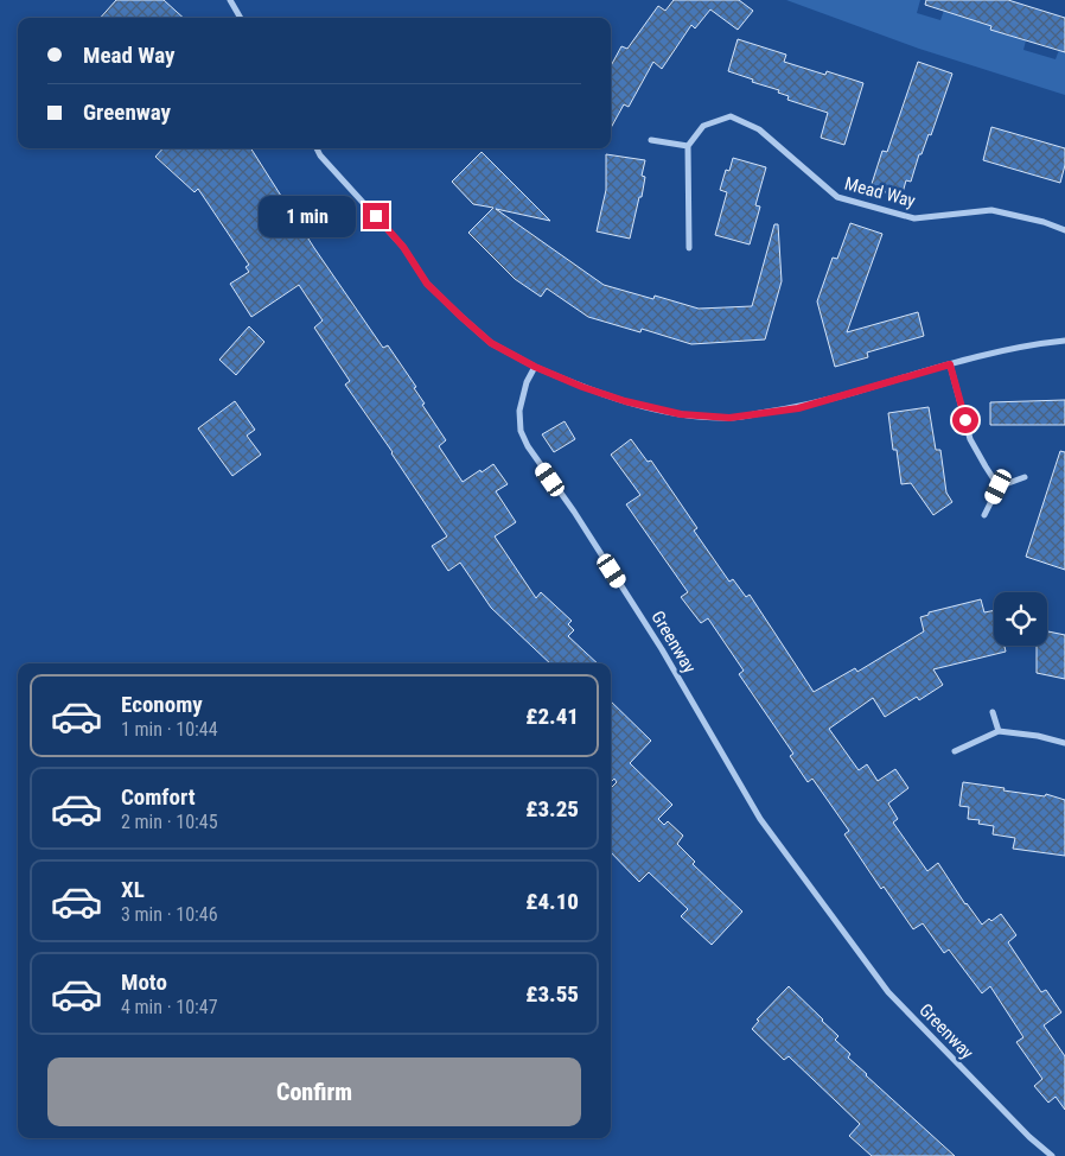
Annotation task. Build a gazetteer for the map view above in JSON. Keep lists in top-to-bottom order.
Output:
{
  "streets": {
    "street": ["Mead Way", "Greenway"]
  },
  "page": {
    "banner": ["Mead Way", "Greenway"],
    "bubble": "1 min",
    "list": [
      {
        "name": "Economy",
        "note": "1 min · 10:44",
        "value": "£2.41"
      },
      {
        "name": "Comfort",
        "note": "2 min · 10:45",
        "value": "£3.25"
      },
      {
        "name": "XL",
        "note": "3 min · 10:46",
        "value": "£4.10"
      },
      {
        "name": "Moto",
        "note": "4 min · 10:47",
        "value": "£3.55"
      }
    ],
    "buttons": "Confirm"
  }
}
